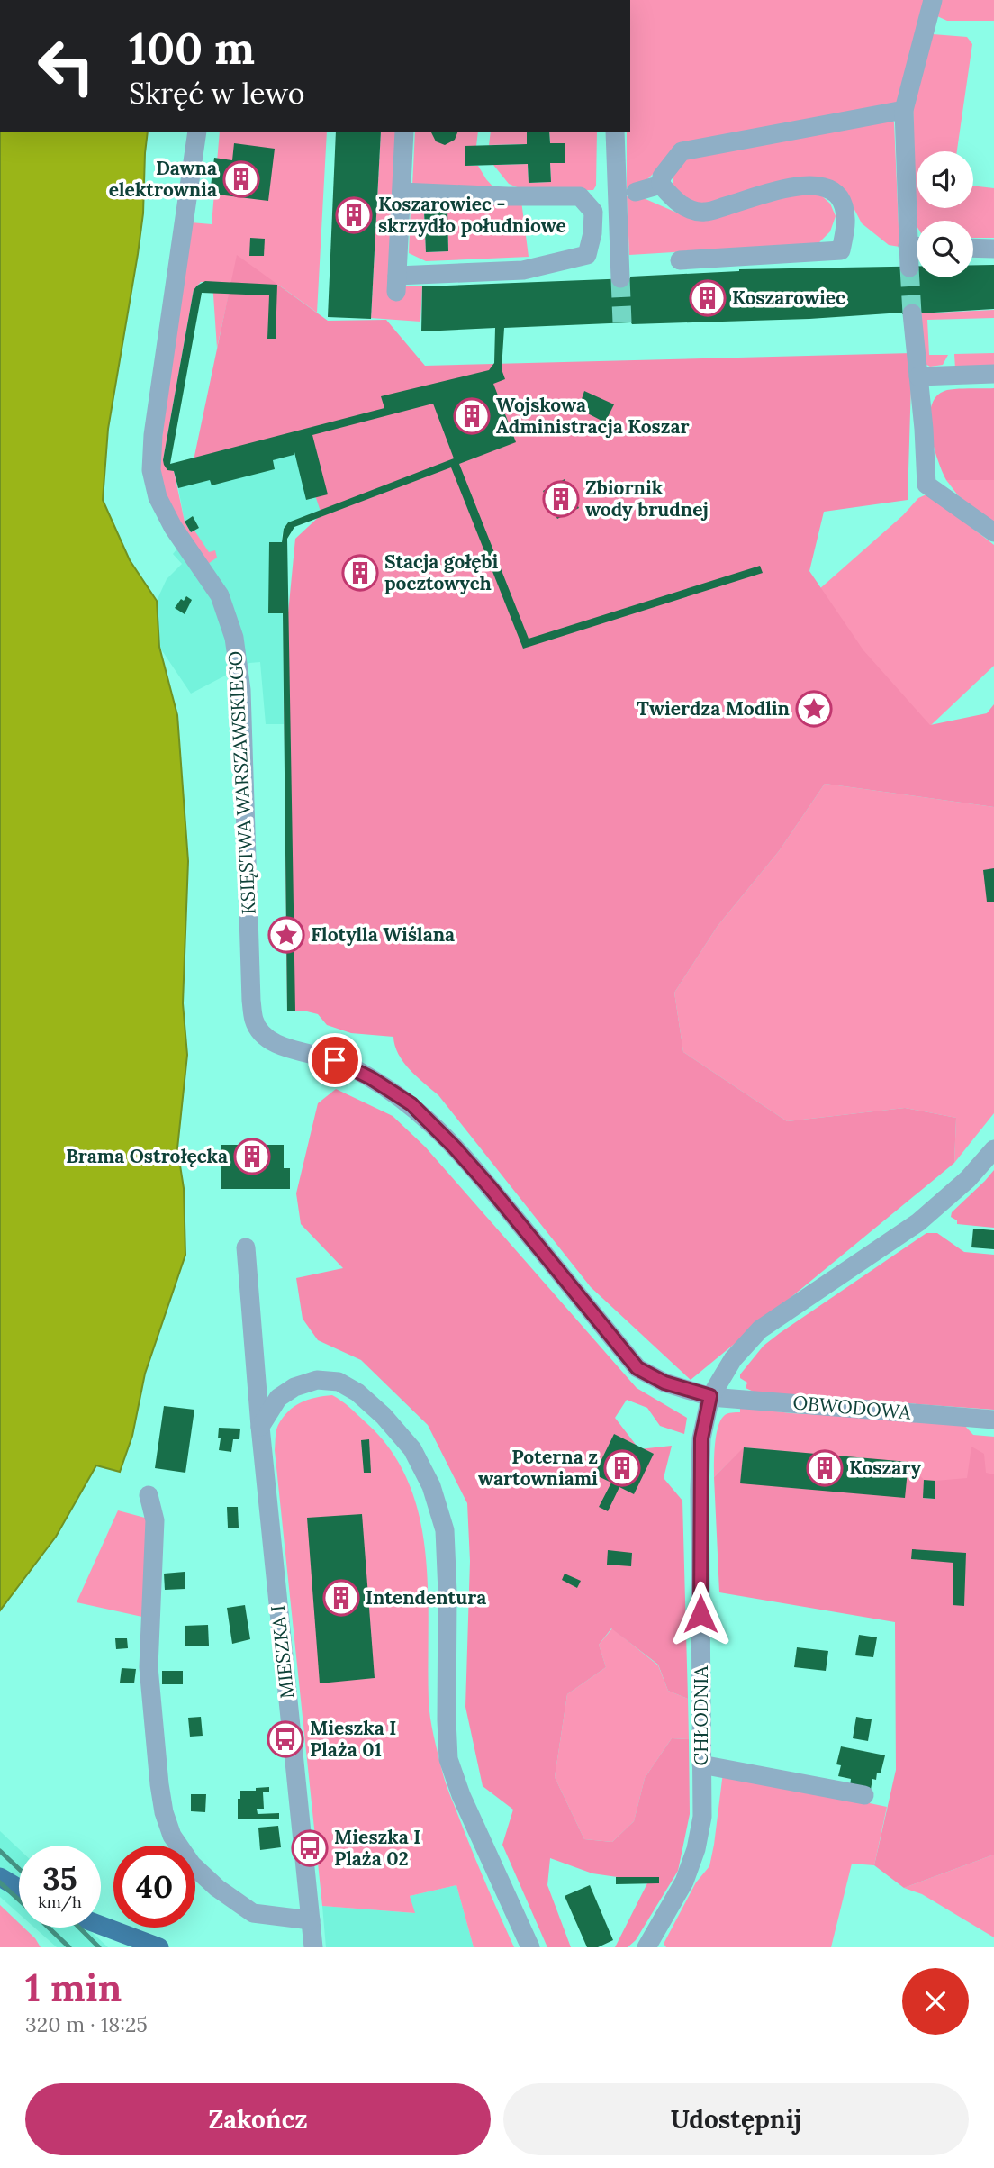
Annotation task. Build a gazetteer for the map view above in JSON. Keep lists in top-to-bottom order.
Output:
{
  "streets": {
    "street": [
      "KSIĘSTWA WARSZAWSKIEGO",
      "OBWODOWA",
      "MIESZKA I",
      "CHŁODNIA"
    ]
  },
  "crossings": [
    ["KSIĘSTWA WARSZAWSKIEGO", "OBWODOWA"],
    ["OBWODOWA", "CHŁODNIA"]
  ],
  "places": {
    "building": [
      "Dawna elektrownia",
      "Koszarowiec - skrzydło południowe",
      "Koszarowiec",
      "Wojskowa Administracja Koszar",
      "Zbiornik wody brudnej",
      "Stacja gołębi pocztowych",
      "Brama Ostrołęcka",
      "Poterna z wartowniami",
      "Koszary",
      "Intendentura"
    ],
    "place": ["Twierdza Modlin", "Flotylla Wiślana"],
    "bus stop": ["Mieszka I Plaża 01", "Mieszka I Plaża 02"]
  },
  "page": {
    "turn": ["100 m", "Skręć w lewo"],
    "speed": "35 km/h",
    "limit": "40",
    "heading": ["1 min", "320 m · 18:25"],
    "buttons": ["Zakończ", "Udostępnij"]
  }
}
